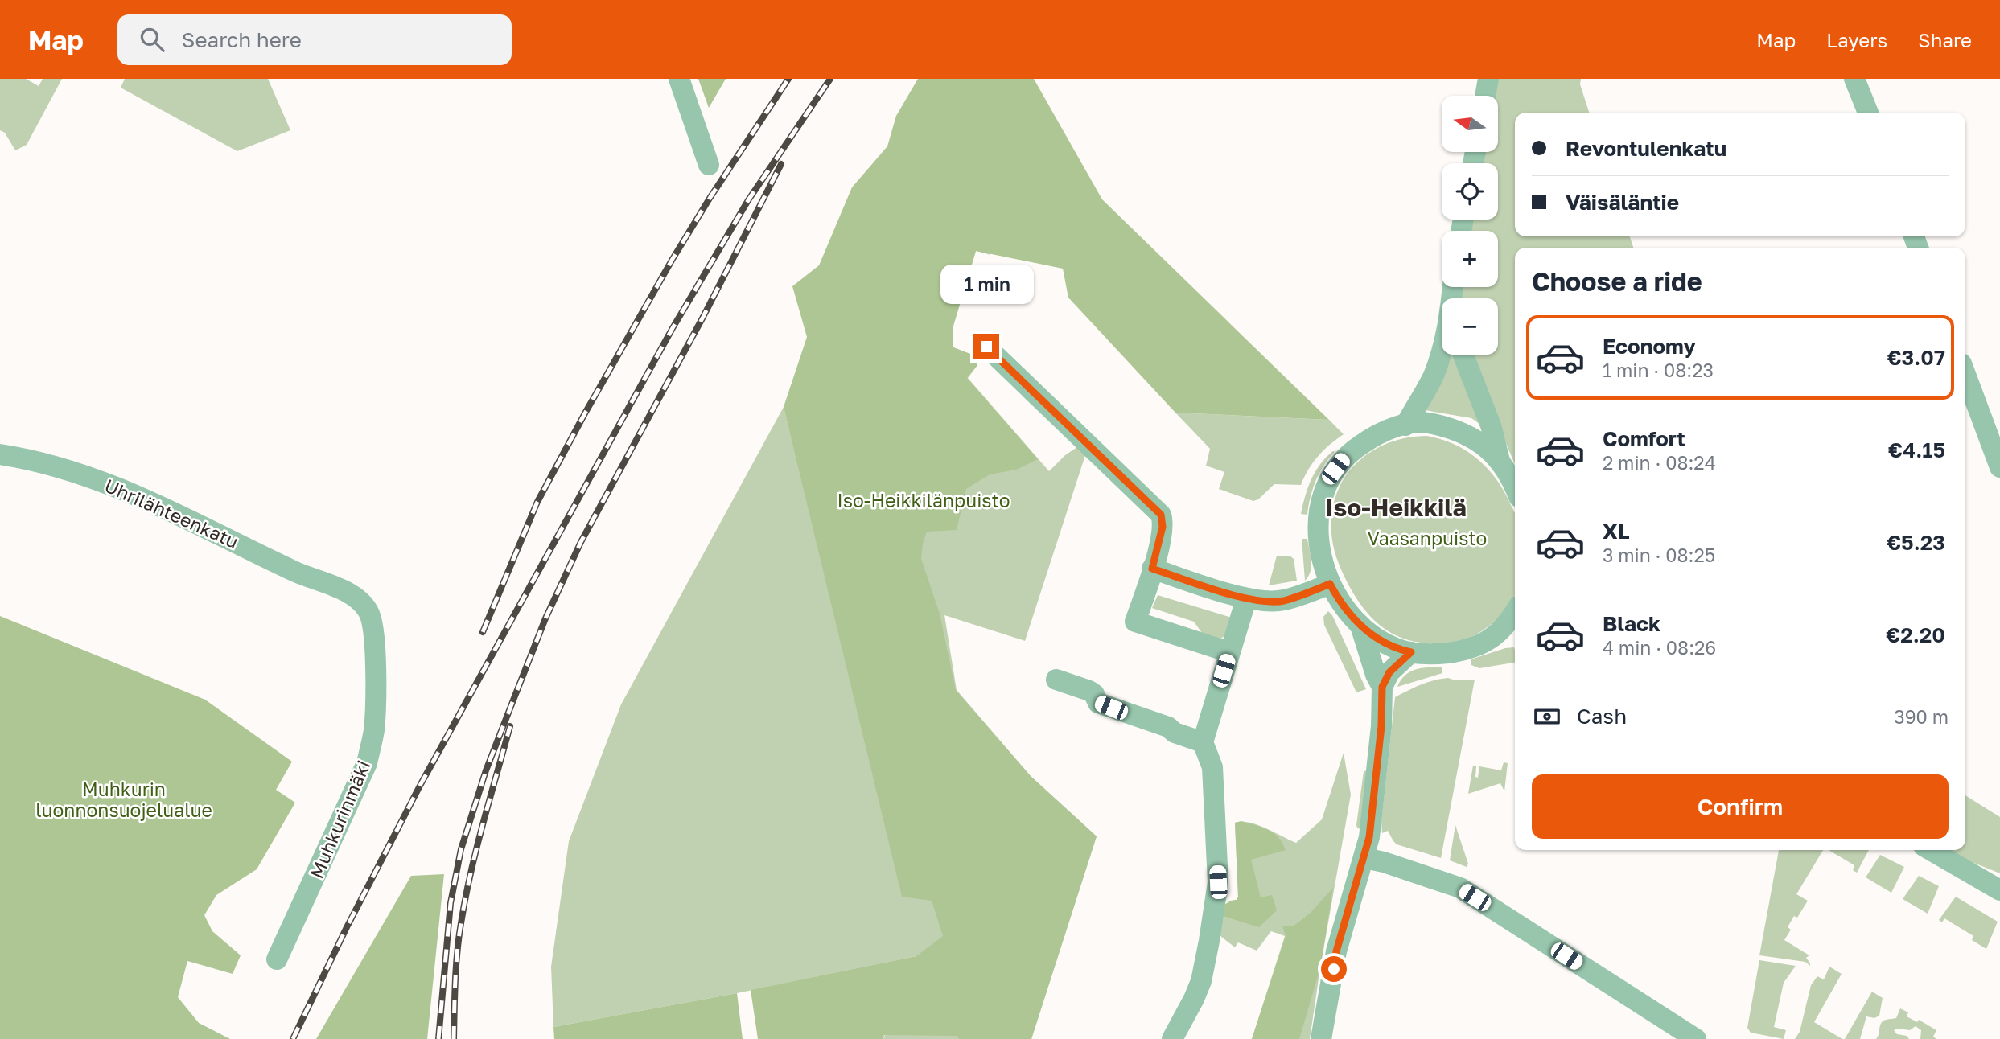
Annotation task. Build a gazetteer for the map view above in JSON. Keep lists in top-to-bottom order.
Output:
{
  "streets": {
    "street": ["Uhrilähteenkatu", "Muhkurinmäki"]
  },
  "crossings": [
    ["Uhrilähteenkatu", "Muhkurinmäki"]
  ],
  "districts": ["Iso-Heikkilä"],
  "parks": ["Iso-Heikkilänpuisto", "Vaasanpuisto", "Muhkurin luonnonsuojelualue"],
  "north": "left",
  "page": {
    "header": "Map",
    "search": "Search here",
    "nav": ["Map", "Layers", "Share"],
    "map_buttons": ["+", "−"],
    "banner": ["Revontulenkatu", "Väisäläntie"],
    "heading": "Choose a ride",
    "bubble": "1 min",
    "list": [
      {
        "name": "Economy",
        "note": "1 min · 08:23",
        "value": "€3.07"
      },
      {
        "name": "Comfort",
        "note": "2 min · 08:24",
        "value": "€4.15"
      },
      {
        "name": "XL",
        "note": "3 min · 08:25",
        "value": "€5.23"
      },
      {
        "name": "Black",
        "note": "4 min · 08:26",
        "value": "€2.20"
      }
    ],
    "pay": ["Cash", "390 m"],
    "buttons": "Confirm"
  }
}
